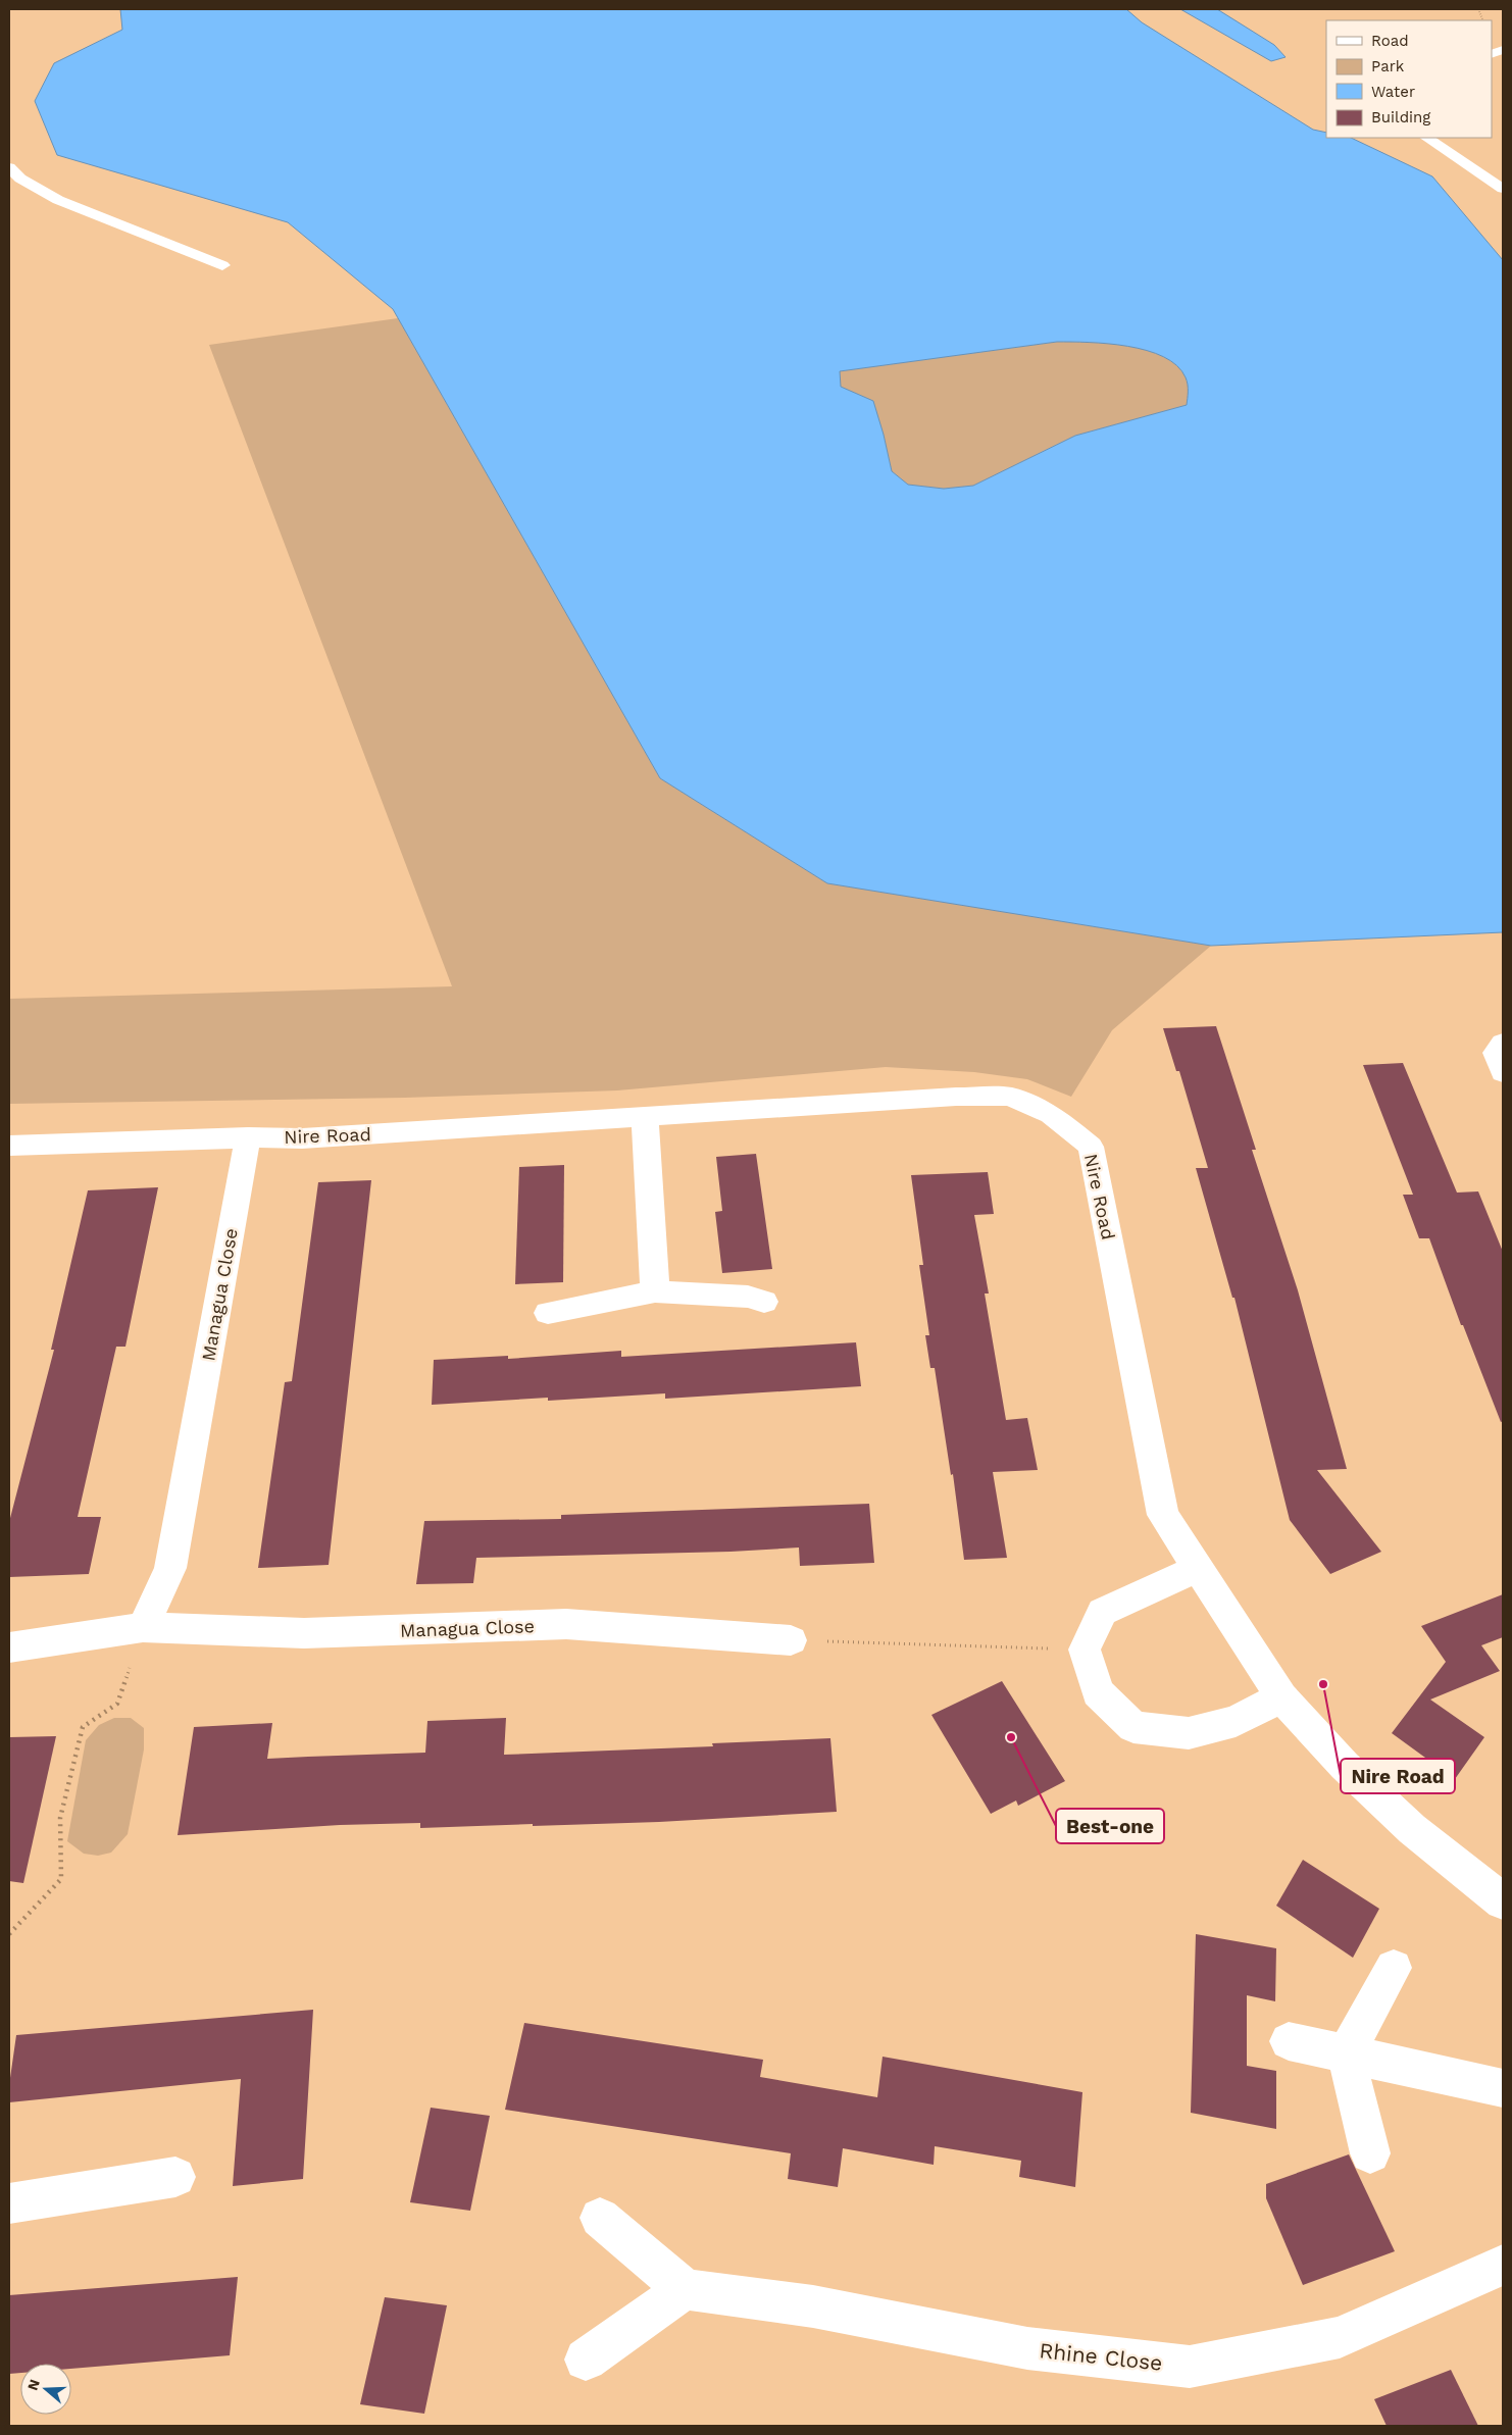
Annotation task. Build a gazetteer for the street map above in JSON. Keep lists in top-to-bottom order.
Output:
{
  "streets": {
    "street": ["Nire Road", "Managua Close", "Rhine Close"]
  },
  "crossings": [
    ["Nire Road", "Managua Close"]
  ],
  "places": ["Nire Road", "Best-one"],
  "legend": [
    "Road",
    "Park",
    "Water",
    "Building"
  ],
  "north": "left"
}
